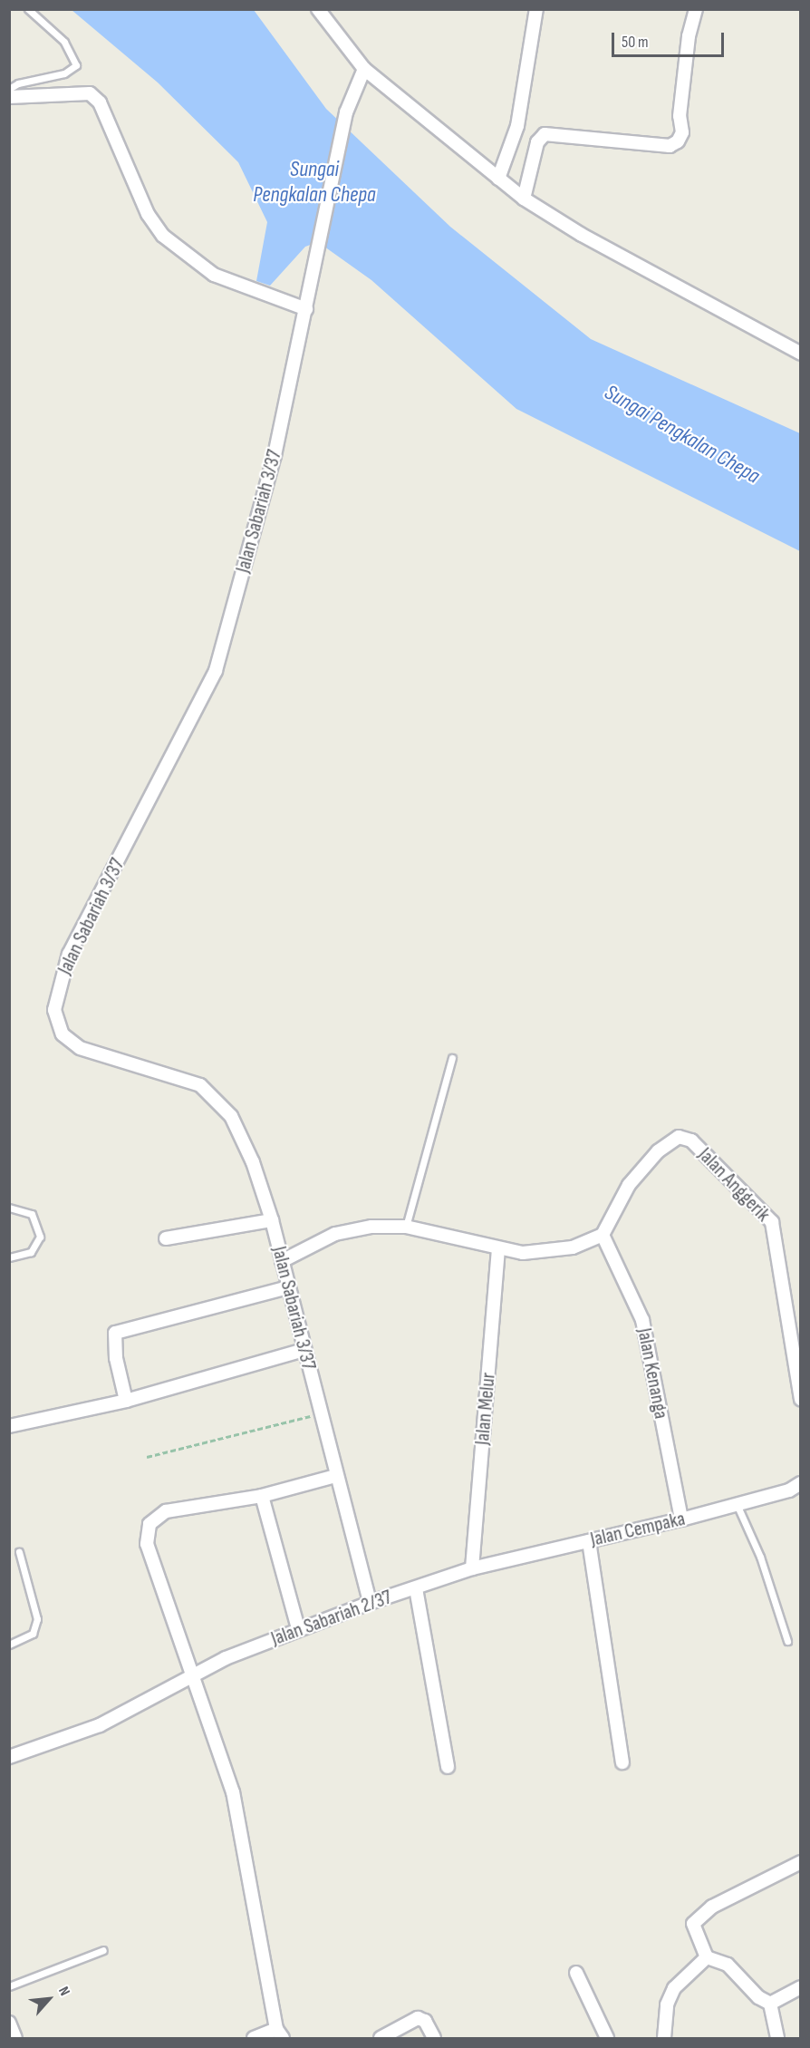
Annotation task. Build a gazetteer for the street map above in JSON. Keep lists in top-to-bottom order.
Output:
{
  "streets": {
    "street": [
      "Jalan Sabariah 3/37",
      "Jalan Anggerik",
      "Jalan Kenanga",
      "Jalan Melur",
      "Jalan Cempaka",
      "Jalan Sabariah 2/37"
    ]
  },
  "crossings": [
    ["Jalan Sabariah 3/37", "Jalan Sabariah 2/37"],
    ["Jalan Anggerik", "Jalan Kenanga"],
    ["Jalan Kenanga", "Jalan Cempaka"],
    ["Jalan Melur", "Jalan Cempaka"],
    ["Jalan Melur", "Jalan Sabariah 2/37"],
    ["Jalan Cempaka", "Jalan Sabariah 2/37"]
  ],
  "water": ["Sungai Pengkalan Chepa"],
  "scale_bar": "50 m",
  "north": "top right"
}
